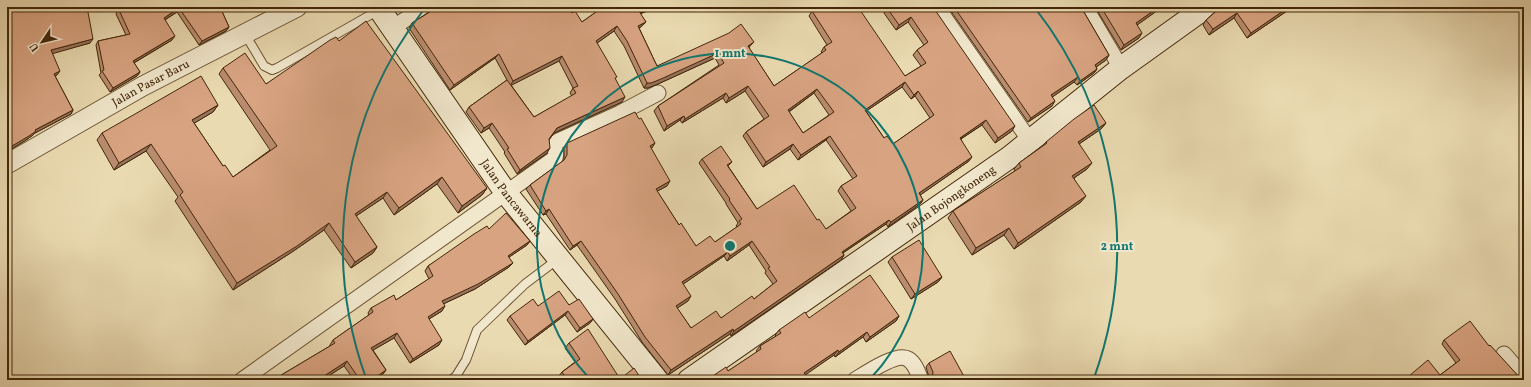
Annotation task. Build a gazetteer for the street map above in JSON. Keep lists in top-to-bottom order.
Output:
{
  "streets": {
    "main road": ["Jalan Pancawarna", "Jalan Bojongkoneng"],
    "street": ["Jalan Pasar Baru"]
  },
  "north": "bottom left",
  "rings": ["1 mnt", "2 mnt"]
}
